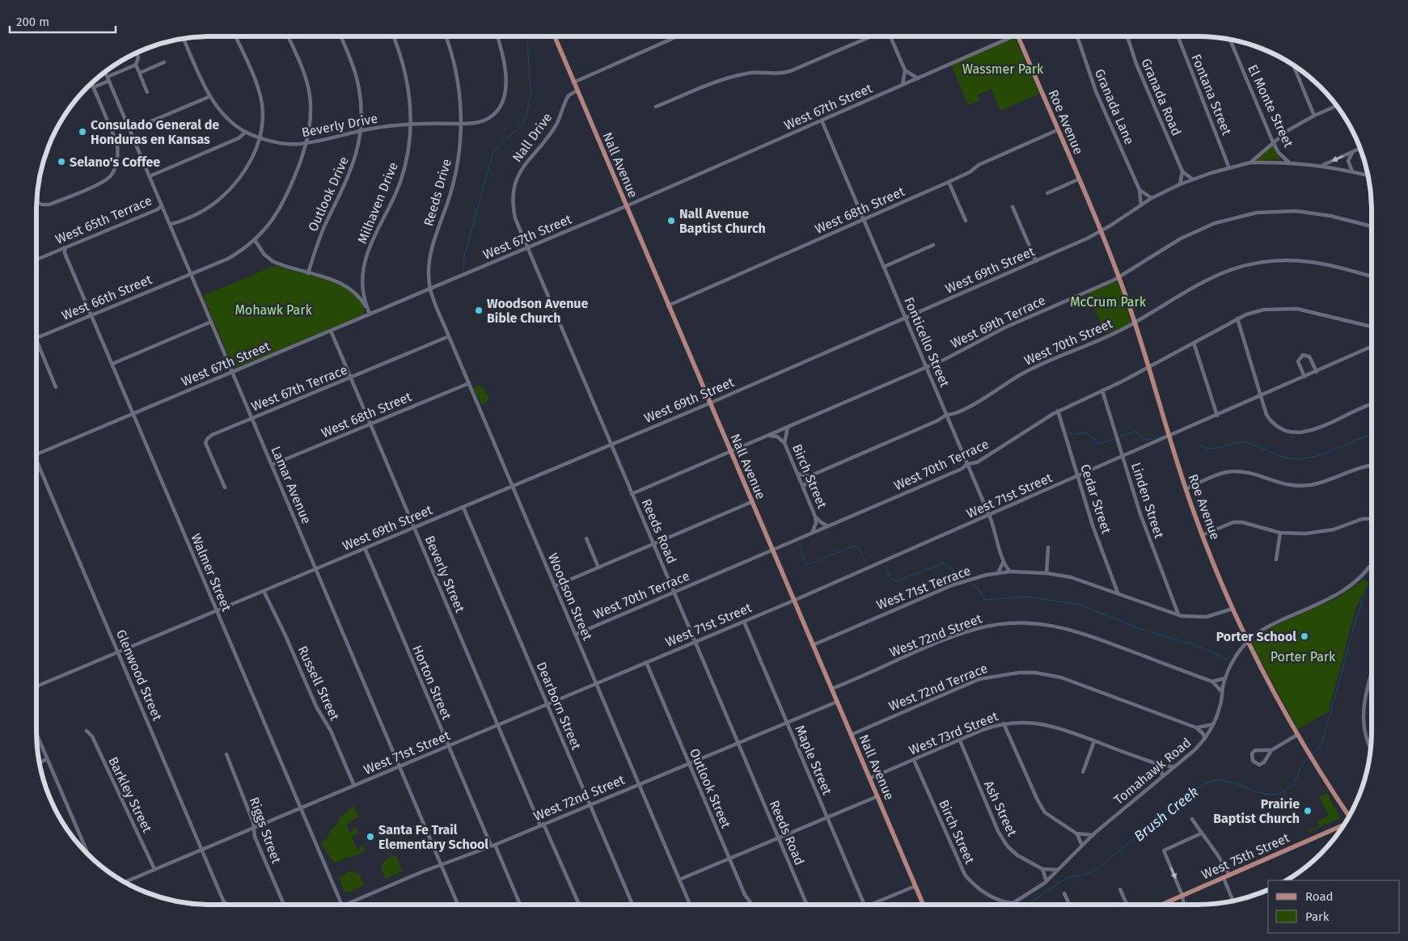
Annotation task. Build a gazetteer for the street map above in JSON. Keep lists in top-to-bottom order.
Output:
{
  "streets": {
    "main road": ["Roe Avenue", "Nall Avenue", "West 75th Street"],
    "street": [
      "Fontana Street",
      "Granada Road",
      "El Monte Street",
      "West 67th Street",
      "Granada Lane",
      "Beverly Drive",
      "Nall Drive",
      "Reeds Drive",
      "Outlook Drive",
      "Milhaven Drive",
      "West 68th Street",
      "West 65th Terrace",
      "West 69th Street",
      "West 66th Street",
      "West 69th Terrace",
      "Fonticello Street",
      "West 70th Street",
      "West 67th Terrace",
      "West 70th Terrace",
      "Birch Street",
      "Lamar Avenue",
      "West 71st Street",
      "Cedar Street",
      "Linden Street",
      "Reeds Road",
      "Walmer Street",
      "Beverly Street",
      "West 71st Terrace",
      "Woodson Street",
      "West 72nd Street",
      "Glenwood Street",
      "Horton Street",
      "Russell Street",
      "West 72nd Terrace",
      "Dearborn Street",
      "West 73rd Street",
      "Maple Street",
      "Tomahawk Road",
      "Outlook Street",
      "Barkley Street",
      "Ash Street",
      "Riggs Street"
    ]
  },
  "crossings": [
    ["Fontana Street", "West 69th Street"],
    ["El Monte Street", "West 69th Street"],
    ["West 67th Street", "Nall Drive"],
    ["West 67th Street", "Nall Avenue"],
    ["West 67th Street", "Reeds Drive"],
    ["West 67th Street", "Milhaven Drive"],
    ["West 67th Street", "Fonticello Street"],
    ["West 67th Street", "Lamar Avenue"],
    ["West 67th Street", "Reeds Road"],
    ["West 67th Street", "Walmer Street"],
    ["West 67th Street", "Beverly Street"],
    ["West 67th Street", "Woodson Street"],
    ["Granada Lane", "West 69th Street"],
    ["Roe Avenue", "West 68th Street"],
    ["Roe Avenue", "West 69th Street"],
    ["Roe Avenue", "West 69th Terrace"],
    ["Roe Avenue", "West 70th Street"],
    ["Roe Avenue", "West 70th Terrace"],
    ["Roe Avenue", "West 71st Street"],
    ["Roe Avenue", "West 71st Terrace"],
    ["Roe Avenue", "Tomahawk Road"],
    ["Beverly Drive", "Reeds Drive"],
    ["Beverly Drive", "Outlook Drive"],
    ["Beverly Drive", "Milhaven Drive"],
    ["Beverly Drive", "West 66th Street"],
    ["Nall Drive", "Nall Avenue"],
    ["Nall Drive", "Reeds Road"],
    ["Nall Avenue", "West 68th Street"],
    ["Nall Avenue", "West 69th Street"],
    ["Nall Avenue", "West 69th Terrace"],
    ["Nall Avenue", "West 70th Terrace"],
    ["Nall Avenue", "West 71st Street"],
    ["Nall Avenue", "West 71st Terrace"],
    ["Nall Avenue", "West 72nd Street"],
    ["Nall Avenue", "West 72nd Terrace"],
    ["Nall Avenue", "West 73rd Street"],
    ["Reeds Drive", "Woodson Street"],
    ["West 68th Street", "Fonticello Street"],
    ["West 68th Street", "Lamar Avenue"],
    ["West 68th Street", "Beverly Street"],
    ["West 68th Street", "Woodson Street"],
    ["West 65th Terrace", "Lamar Avenue"],
    ["West 65th Terrace", "Walmer Street"],
    ["West 69th Street", "Fonticello Street"],
    ["West 69th Street", "Lamar Avenue"],
    ["West 69th Street", "Reeds Road"],
    ["West 69th Street", "Walmer Street"],
    ["West 69th Street", "Beverly Street"],
    ["West 69th Street", "Woodson Street"],
    ["West 69th Street", "Glenwood Street"],
    ["West 69th Street", "Horton Street"],
    ["West 69th Street", "Russell Street"],
    ["West 69th Street", "Dearborn Street"],
    ["West 66th Street", "Lamar Avenue"],
    ["West 66th Street", "Walmer Street"],
    ["West 69th Terrace", "Fonticello Street"],
    ["West 69th Terrace", "Birch Street"],
    ["West 69th Terrace", "Reeds Road"],
    ["Fonticello Street", "West 70th Street"],
    ["Fonticello Street", "West 70th Terrace"],
    ["Fonticello Street", "West 71st Street"],
    ["Fonticello Street", "West 71st Terrace"],
    ["West 67th Terrace", "Lamar Avenue"],
    ["West 67th Terrace", "Beverly Street"],
    ["West 67th Terrace", "Woodson Street"],
    ["West 70th Terrace", "Birch Street"],
    ["West 70th Terrace", "Cedar Street"],
    ["West 70th Terrace", "Linden Street"],
    ["West 70th Terrace", "Reeds Road"],
    ["West 70th Terrace", "Woodson Street"],
    ["Birch Street", "West 73rd Street"],
    ["Birch Street", "Tomahawk Road"],
    ["Lamar Avenue", "West 71st Street"],
    ["Lamar Avenue", "West 72nd Street"],
    ["West 71st Street", "Cedar Street"],
    ["West 71st Street", "Linden Street"],
    ["West 71st Street", "Reeds Road"],
    ["West 71st Street", "Walmer Street"],
    ["West 71st Street", "Beverly Street"],
    ["West 71st Street", "Woodson Street"],
    ["West 71st Street", "Glenwood Street"],
    ["West 71st Street", "Horton Street"],
    ["West 71st Street", "Russell Street"],
    ["West 71st Street", "Dearborn Street"],
    ["West 71st Street", "Maple Street"],
    ["West 71st Street", "Outlook Street"],
    ["West 71st Street", "Barkley Street"],
    ["West 71st Street", "Riggs Street"],
    ["Cedar Street", "West 71st Terrace"],
    ["Linden Street", "West 71st Terrace"],
    ["Reeds Road", "West 72nd Street"],
    ["Beverly Street", "West 72nd Street"],
    ["Woodson Street", "West 72nd Street"],
    ["West 72nd Street", "Horton Street"],
    ["West 72nd Street", "Dearborn Street"],
    ["West 72nd Street", "Maple Street"],
    ["West 72nd Street", "Tomahawk Road"],
    ["West 72nd Street", "Outlook Street"],
    ["West 72nd Terrace", "Tomahawk Road"],
    ["West 73rd Street", "Tomahawk Road"],
    ["West 73rd Street", "Ash Street"]
  ],
  "water": ["Brush Creek"],
  "parks": [
    "Wassmer Park",
    "McCrum Park",
    "Mohawk Park",
    "Porter Park"
  ],
  "places": [
    "Consulado General de Honduras en Kansas",
    "Selano's Coffee",
    "Nall Avenue Baptist Church",
    "Woodson Avenue Bible Church",
    "Porter School",
    "Prairie Baptist Church",
    "Santa Fe Trail Elementary School"
  ],
  "legend": ["Road", "Park"],
  "scale_bar": "200 m"
}
